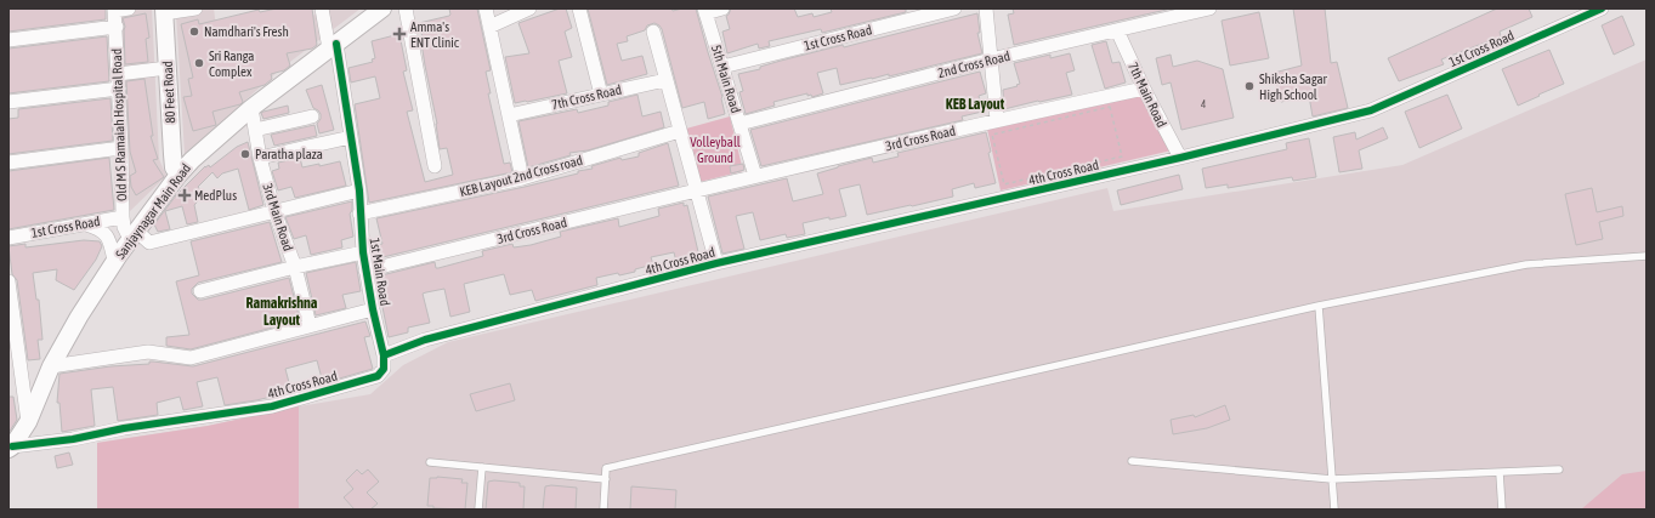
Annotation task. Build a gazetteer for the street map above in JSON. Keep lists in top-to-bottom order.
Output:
{
  "streets": {
    "street": [
      "1st Cross Road",
      "2nd Cross Road",
      "5th Main Road",
      "80 Feet Road",
      "7th Main Road",
      "7th Cross Road",
      "Old M S Ramaiah Hospital Road",
      "3rd Cross Road",
      "4th Cross Road",
      "KEB Layout 2nd Cross road",
      "Sanjaynagar Main Road",
      "3rd Main Road",
      "1st Main Road"
    ]
  },
  "crossings": [
    ["1st Cross Road", "5th Main Road"],
    ["1st Cross Road", "Old M S Ramaiah Hospital Road"],
    ["1st Cross Road", "4th Cross Road"],
    ["2nd Cross Road", "5th Main Road"],
    ["2nd Cross Road", "7th Main Road"],
    ["5th Main Road", "3rd Cross Road"],
    ["80 Feet Road", "Sanjaynagar Main Road"],
    ["7th Main Road", "3rd Cross Road"],
    ["7th Main Road", "4th Cross Road"],
    ["Old M S Ramaiah Hospital Road", "Sanjaynagar Main Road"],
    ["3rd Cross Road", "1st Main Road"],
    ["4th Cross Road", "Sanjaynagar Main Road"],
    ["4th Cross Road", "1st Main Road"],
    ["KEB Layout 2nd Cross road", "1st Main Road"],
    ["Sanjaynagar Main Road", "3rd Main Road"],
    ["Sanjaynagar Main Road", "1st Main Road"]
  ],
  "districts": ["KEB Layout", "Ramakrishna Layout"],
  "parks": ["Volleyball Ground"],
  "places": {
    "other": [
      "Namdhari's Fresh",
      "Sri Ranga Complex",
      "Shiksha Sagar High School",
      "Paratha plaza"
    ],
    "health": ["Amma's ENT Clinic", "MedPlus"]
  },
  "house_numbers": ["4"]
}
